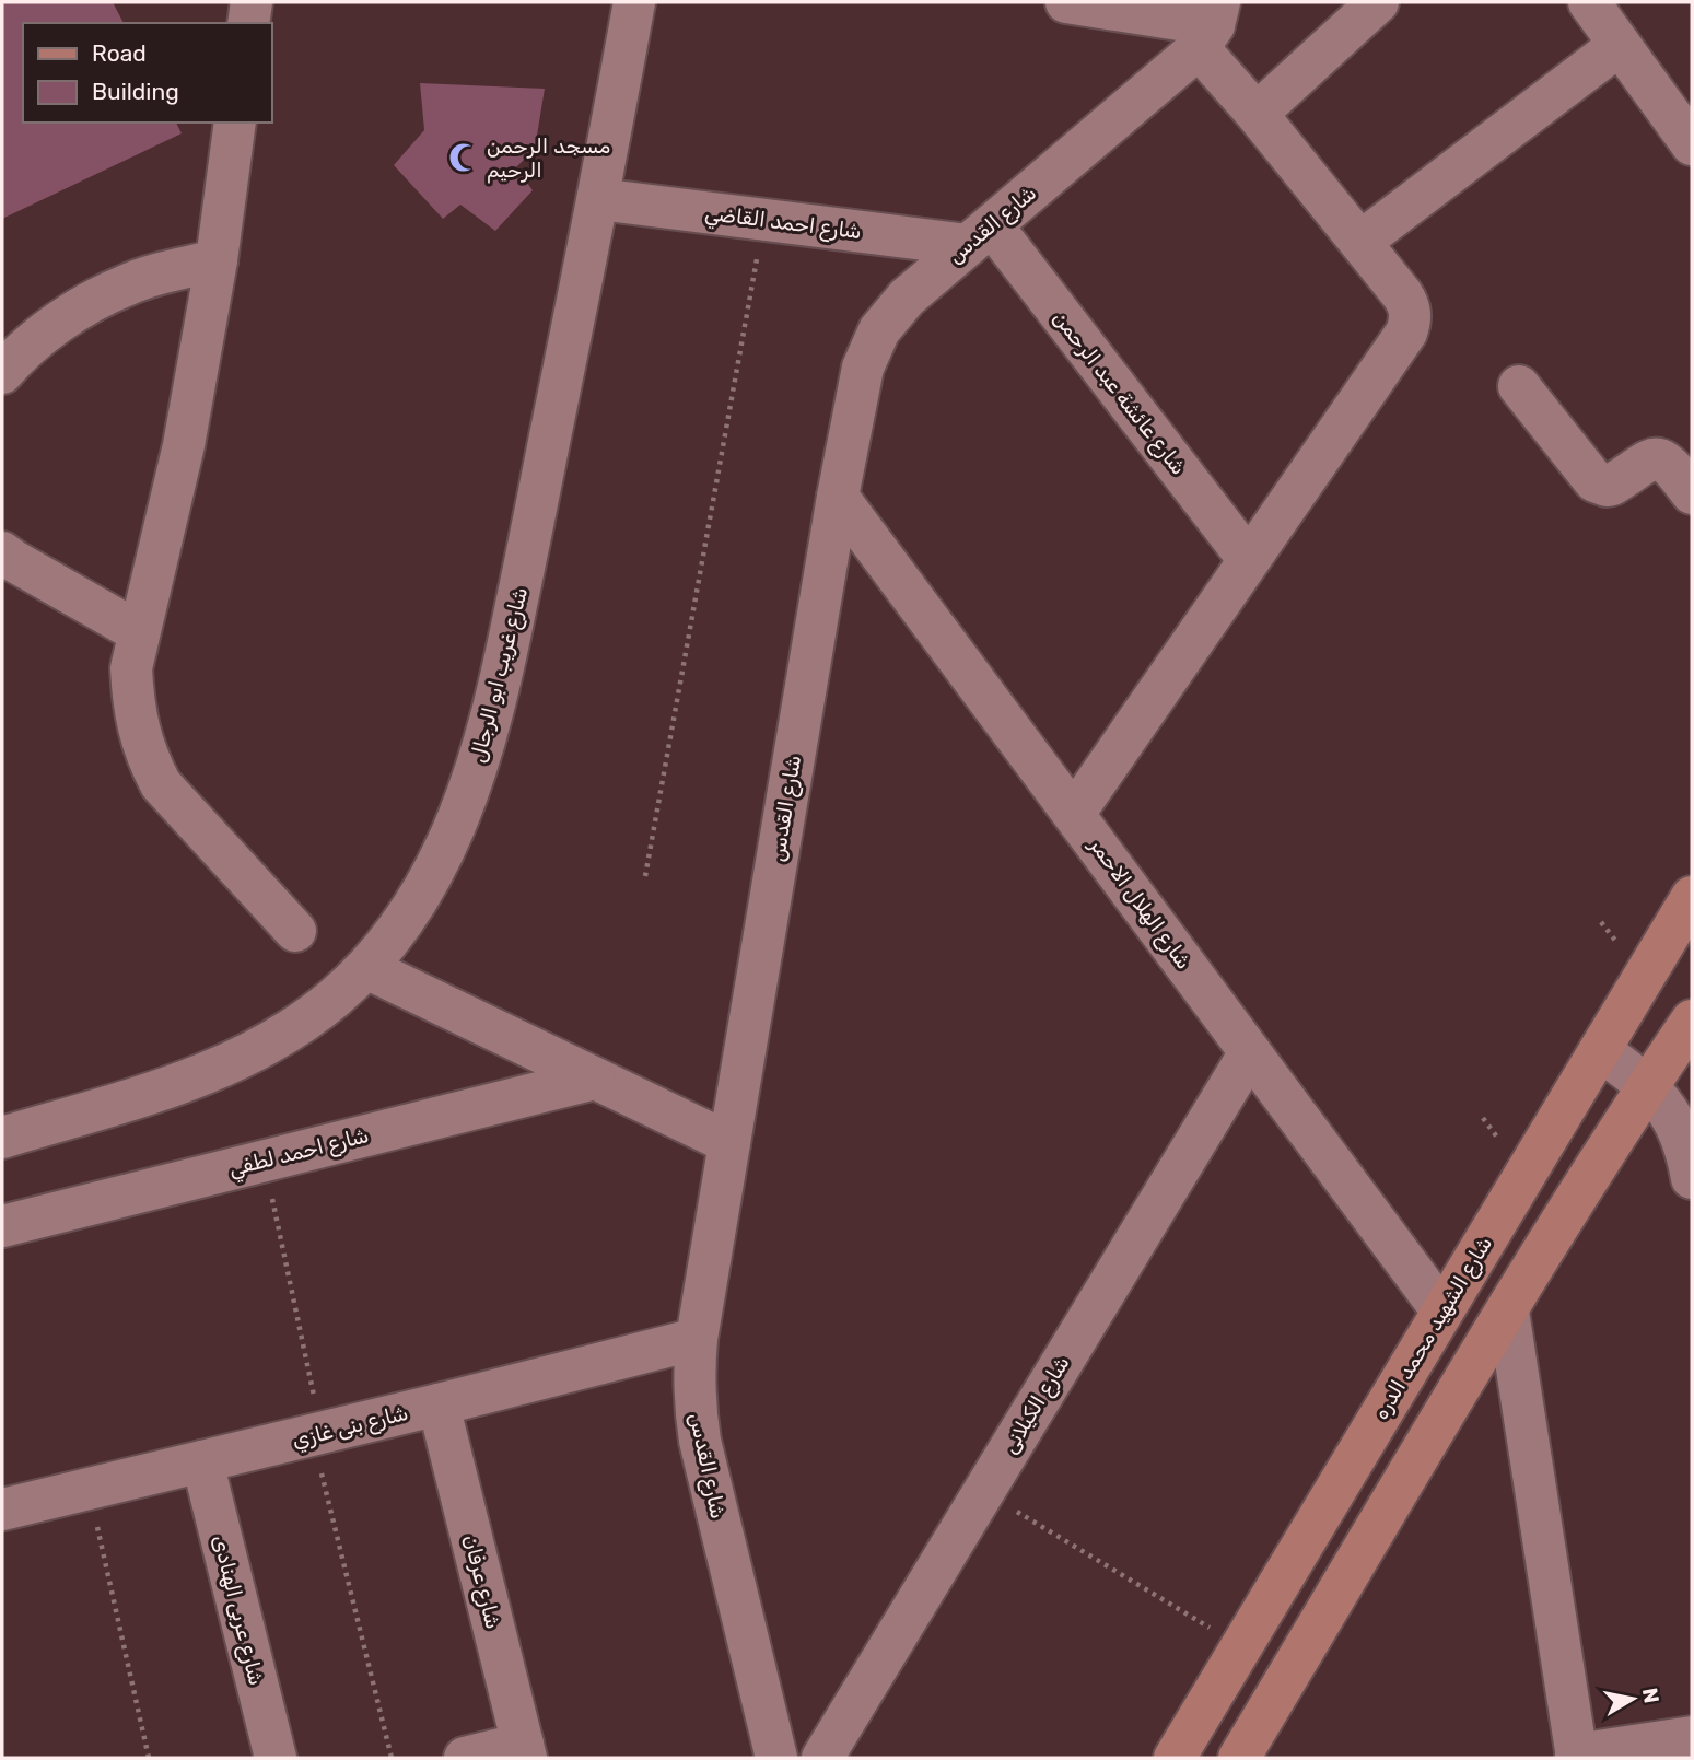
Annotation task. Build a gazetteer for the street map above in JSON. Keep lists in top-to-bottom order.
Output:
{
  "streets": {
    "main road": ["شارع الشهيد محمد الدره"],
    "street": [
      "شارع احمد القاضي",
      "شارع القدس",
      "شارع عائشة عبد الرحمن",
      "شارع غريب ابو الرجال",
      "شارع الهلال الاحمر",
      "شارع احمد لطفي",
      "شارع الكيلانى",
      "شارع بنى غازي",
      "شارع عرفان",
      "شارع عربى الهنادى"
    ]
  },
  "crossings": [
    ["شارع احمد القاضي", "شارع القدس"],
    ["شارع احمد القاضي", "شارع عائشة عبد الرحمن"],
    ["شارع احمد القاضي", "شارع غريب ابو الرجال"],
    ["شارع القدس", "شارع عائشة عبد الرحمن"],
    ["شارع القدس", "شارع الهلال الاحمر"],
    ["شارع القدس", "شارع بنى غازي"],
    ["شارع الهلال الاحمر", "شارع الشهيد محمد الدره"],
    ["شارع الهلال الاحمر", "شارع الكيلانى"],
    ["شارع بنى غازي", "شارع عرفان"],
    ["شارع بنى غازي", "شارع عربى الهنادى"]
  ],
  "places": {
    "mosque": ["مسجد الرحمن الرحيم"]
  },
  "legend": ["Road", "Building"],
  "north": "right"
}
